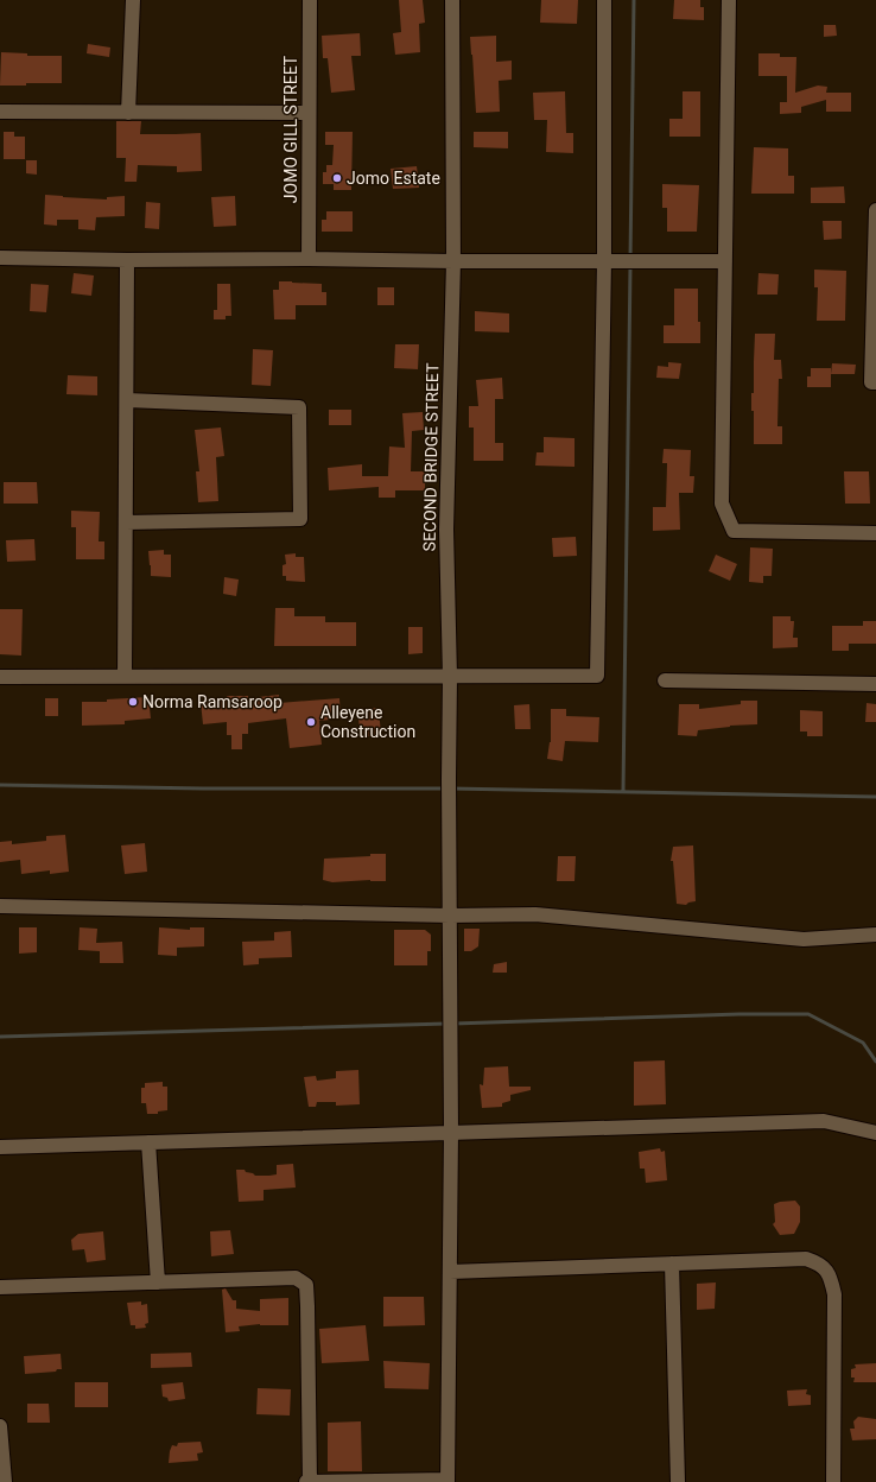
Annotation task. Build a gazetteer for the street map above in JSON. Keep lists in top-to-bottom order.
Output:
{
  "streets": {
    "street": ["JOMO GILL STREET", "SECOND BRIDGE STREET"]
  },
  "places": ["Jomo Estate", "Norma Ramsaroop", "Alleyene Construction"]
}
